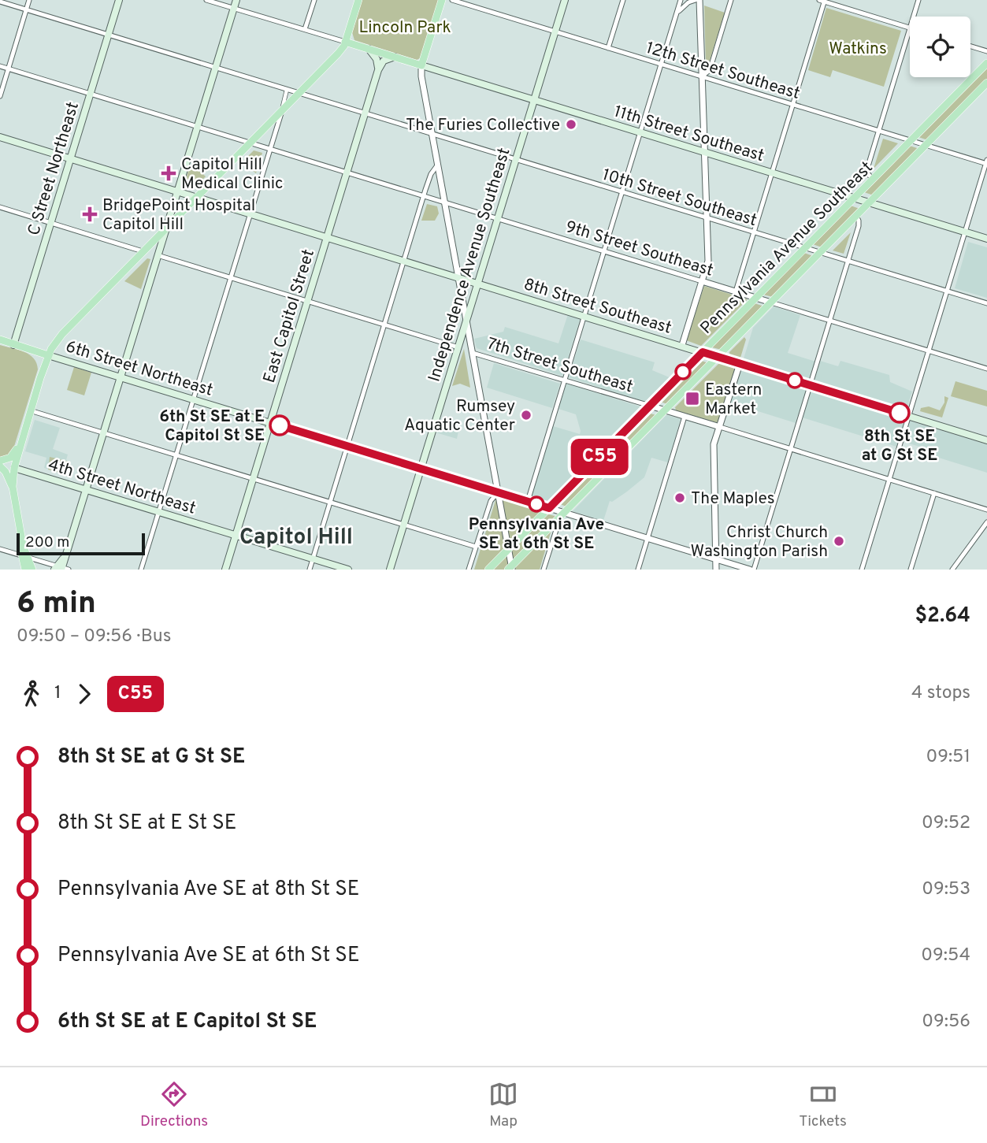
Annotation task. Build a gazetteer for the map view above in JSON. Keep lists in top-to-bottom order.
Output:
{
  "streets": {
    "main road": [
      "11th Street Southeast",
      "C Street Northeast",
      "Pennsylvania Avenue Southeast",
      "Independence Avenue Southeast",
      "8th Street Southeast",
      "East Capitol Street",
      "6th Street Northeast",
      "4th Street Northeast"
    ],
    "street": [
      "12th Street Southeast",
      "10th Street Southeast",
      "9th Street Southeast",
      "7th Street Southeast"
    ]
  },
  "crossings": [
    ["12th Street Southeast", "Pennsylvania Avenue Southeast"],
    ["12th Street Southeast", "Independence Avenue Southeast"],
    ["11th Street Southeast", "Pennsylvania Avenue Southeast"],
    ["11th Street Southeast", "Independence Avenue Southeast"],
    ["C Street Northeast", "10th Street Southeast"],
    ["C Street Northeast", "9th Street Southeast"],
    ["C Street Northeast", "8th Street Southeast"],
    ["C Street Northeast", "6th Street Northeast"],
    ["10th Street Southeast", "Pennsylvania Avenue Southeast"],
    ["10th Street Southeast", "Independence Avenue Southeast"],
    ["10th Street Southeast", "East Capitol Street"],
    ["Pennsylvania Avenue Southeast", "9th Street Southeast"],
    ["Pennsylvania Avenue Southeast", "8th Street Southeast"],
    ["Pennsylvania Avenue Southeast", "7th Street Southeast"],
    ["Pennsylvania Avenue Southeast", "6th Street Northeast"],
    ["9th Street Southeast", "Independence Avenue Southeast"],
    ["9th Street Southeast", "East Capitol Street"],
    ["Independence Avenue Southeast", "8th Street Southeast"],
    ["Independence Avenue Southeast", "6th Street Northeast"],
    ["8th Street Southeast", "East Capitol Street"],
    ["East Capitol Street", "6th Street Northeast"],
    ["East Capitol Street", "4th Street Northeast"]
  ],
  "districts": ["Capitol Hill"],
  "parks": ["Lincoln Park", "Watkins"],
  "places": {
    "other": [
      "The Furies Collective",
      "8th St SE at G St SE",
      "Rumsey Aquatic Center",
      "6th St SE at E Capitol St SE",
      "The Maples",
      "Pennsylvania Ave SE at 6th St SE",
      "Christ Church Washington Parish"
    ],
    "health": ["Capitol Hill Medical Clinic", "BridgePoint Hospital Capitol Hill"],
    "transit": ["Eastern Market"]
  },
  "lines": ["bus line C55"],
  "scale_bar": "200 m",
  "page": {
    "on_map": "C55",
    "scale": "200 m",
    "heading": ["6 min", "09:50 – 09:56 · Bus", "$2.64"],
    "legs": ["1", "C55", "4 stops"],
    "list": [
      {
        "name": "8th St SE at G St SE",
        "value": "09:51"
      },
      {
        "name": "8th St SE at E St SE",
        "value": "09:52"
      },
      {
        "name": "Pennsylvania Ave SE at 8th St SE",
        "value": "09:53"
      },
      {
        "name": "Pennsylvania Ave SE at 6th St SE",
        "value": "09:54"
      },
      {
        "name": "6th St SE at E Capitol St SE",
        "value": "09:56"
      }
    ],
    "tabs": ["Directions", "Map", "Tickets"]
  }
}
